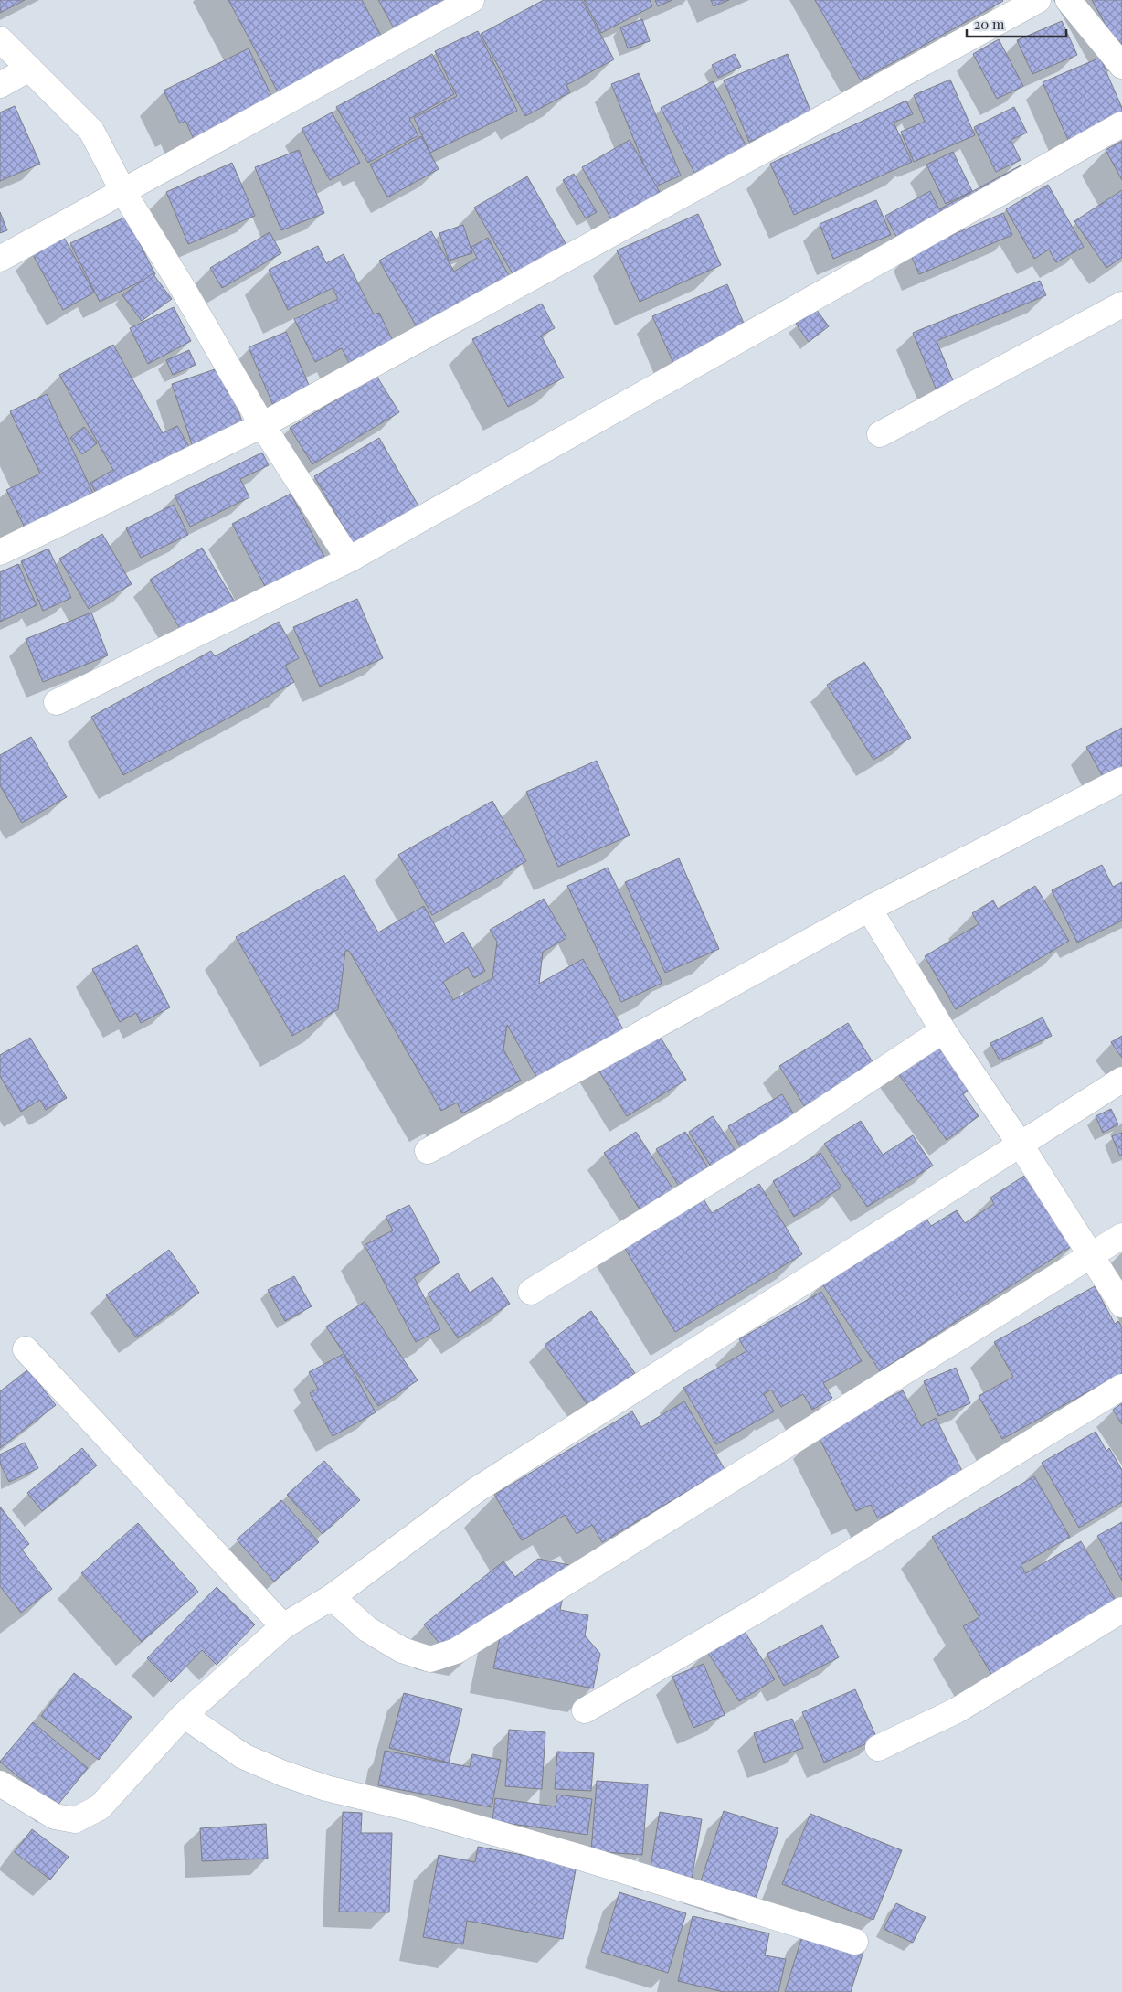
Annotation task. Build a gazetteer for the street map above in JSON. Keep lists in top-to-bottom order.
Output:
{
  "scale_bar": "20 m"
}
